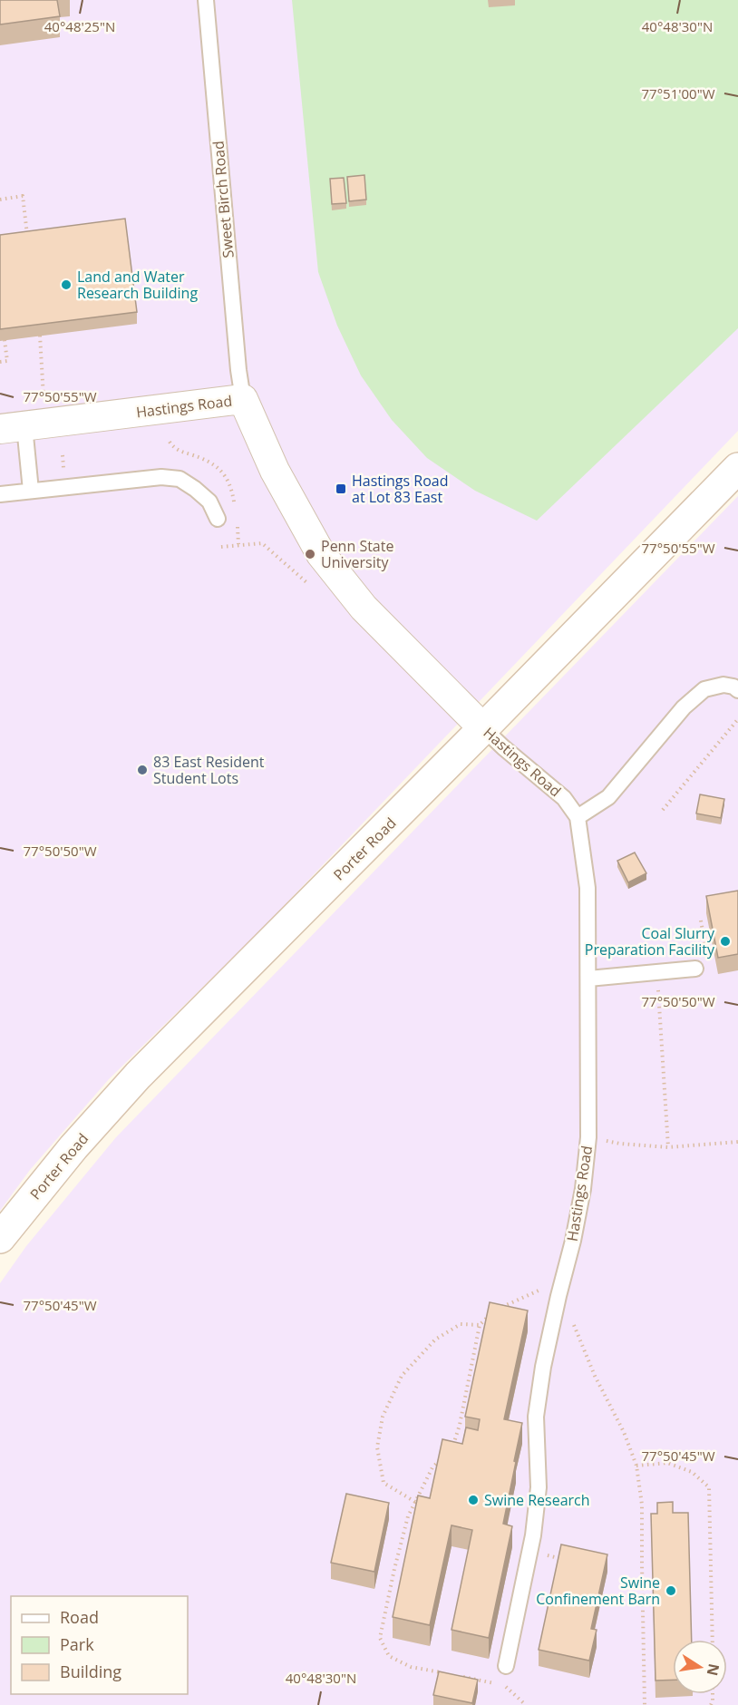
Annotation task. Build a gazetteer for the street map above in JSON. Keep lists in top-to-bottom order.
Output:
{
  "streets": {
    "street": ["Hastings Road", "Porter Road"],
    "lane": ["Sweet Birch Road"]
  },
  "crossings": [
    ["Sweet Birch Road", "Hastings Road"],
    ["Hastings Road", "Porter Road"]
  ],
  "places": {
    "other": [
      "Land and Water Research Building",
      "Penn State University",
      "83 East Resident Student Lots",
      "Coal Slurry Preparation Facility",
      "Swine Research",
      "Swine Confinement Barn"
    ],
    "transit": ["Hastings Road at Lot 83 East"]
  },
  "legend": ["Road", "Park", "Building"],
  "north": "right",
  "coordinates": [
    "40°48'25\"N",
    "40°48'30\"N",
    "77°51'00\"W",
    "77°50'55\"W",
    "77°50'50\"W",
    "77°50'45\"W"
  ]
}
